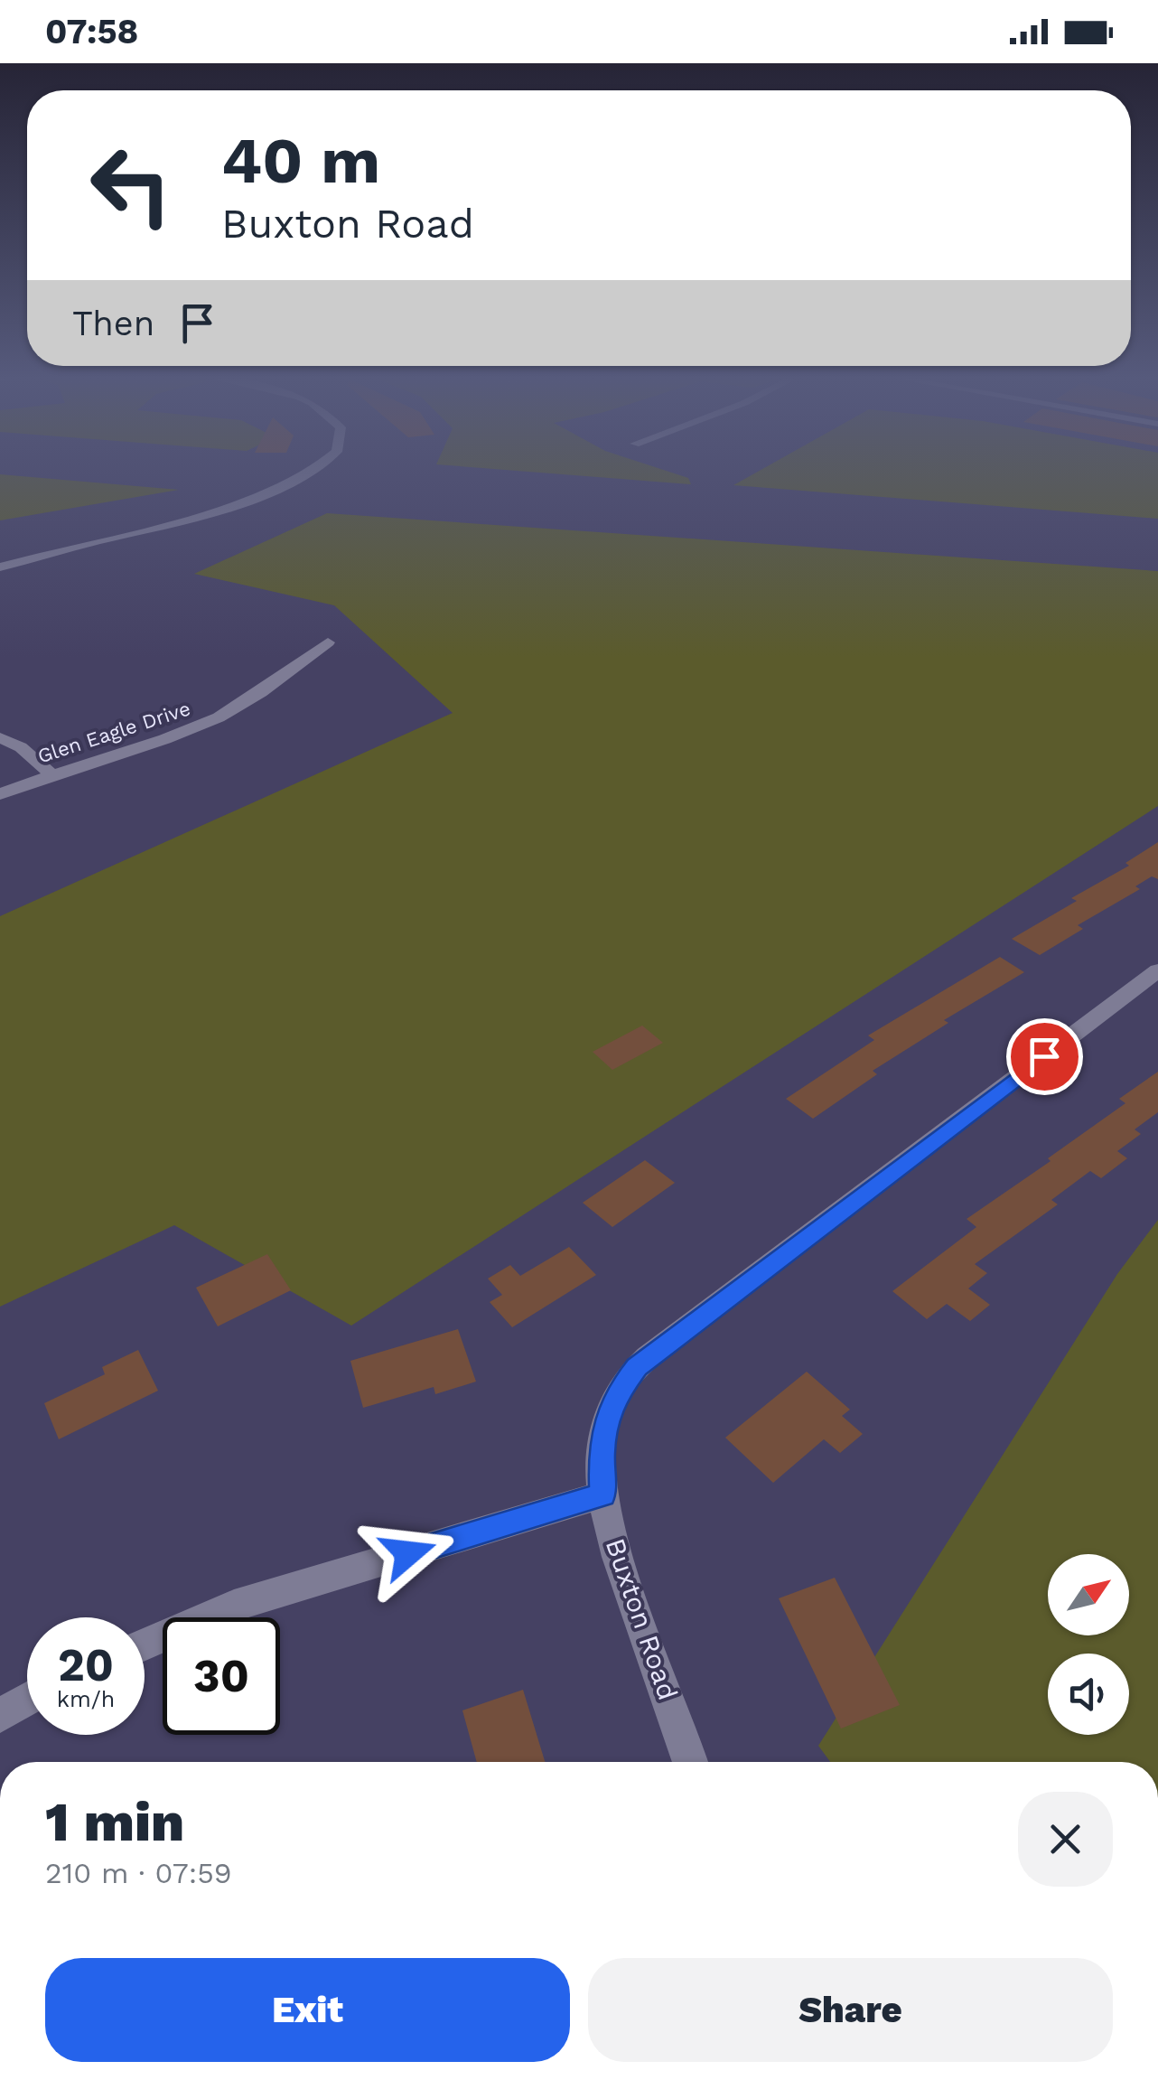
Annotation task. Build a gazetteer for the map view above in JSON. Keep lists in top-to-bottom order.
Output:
{
  "streets": {
    "street": ["Glen Eagle Drive", "Buxton Road"]
  },
  "north": "top right",
  "page": {
    "status": "07:58",
    "turn": ["40 m", "Buxton Road"],
    "then": "Then",
    "speed": "20 km/h",
    "limit": "30",
    "heading": ["1 min", "210 m · 07:59"],
    "buttons": ["Exit", "Share"]
  }
}
